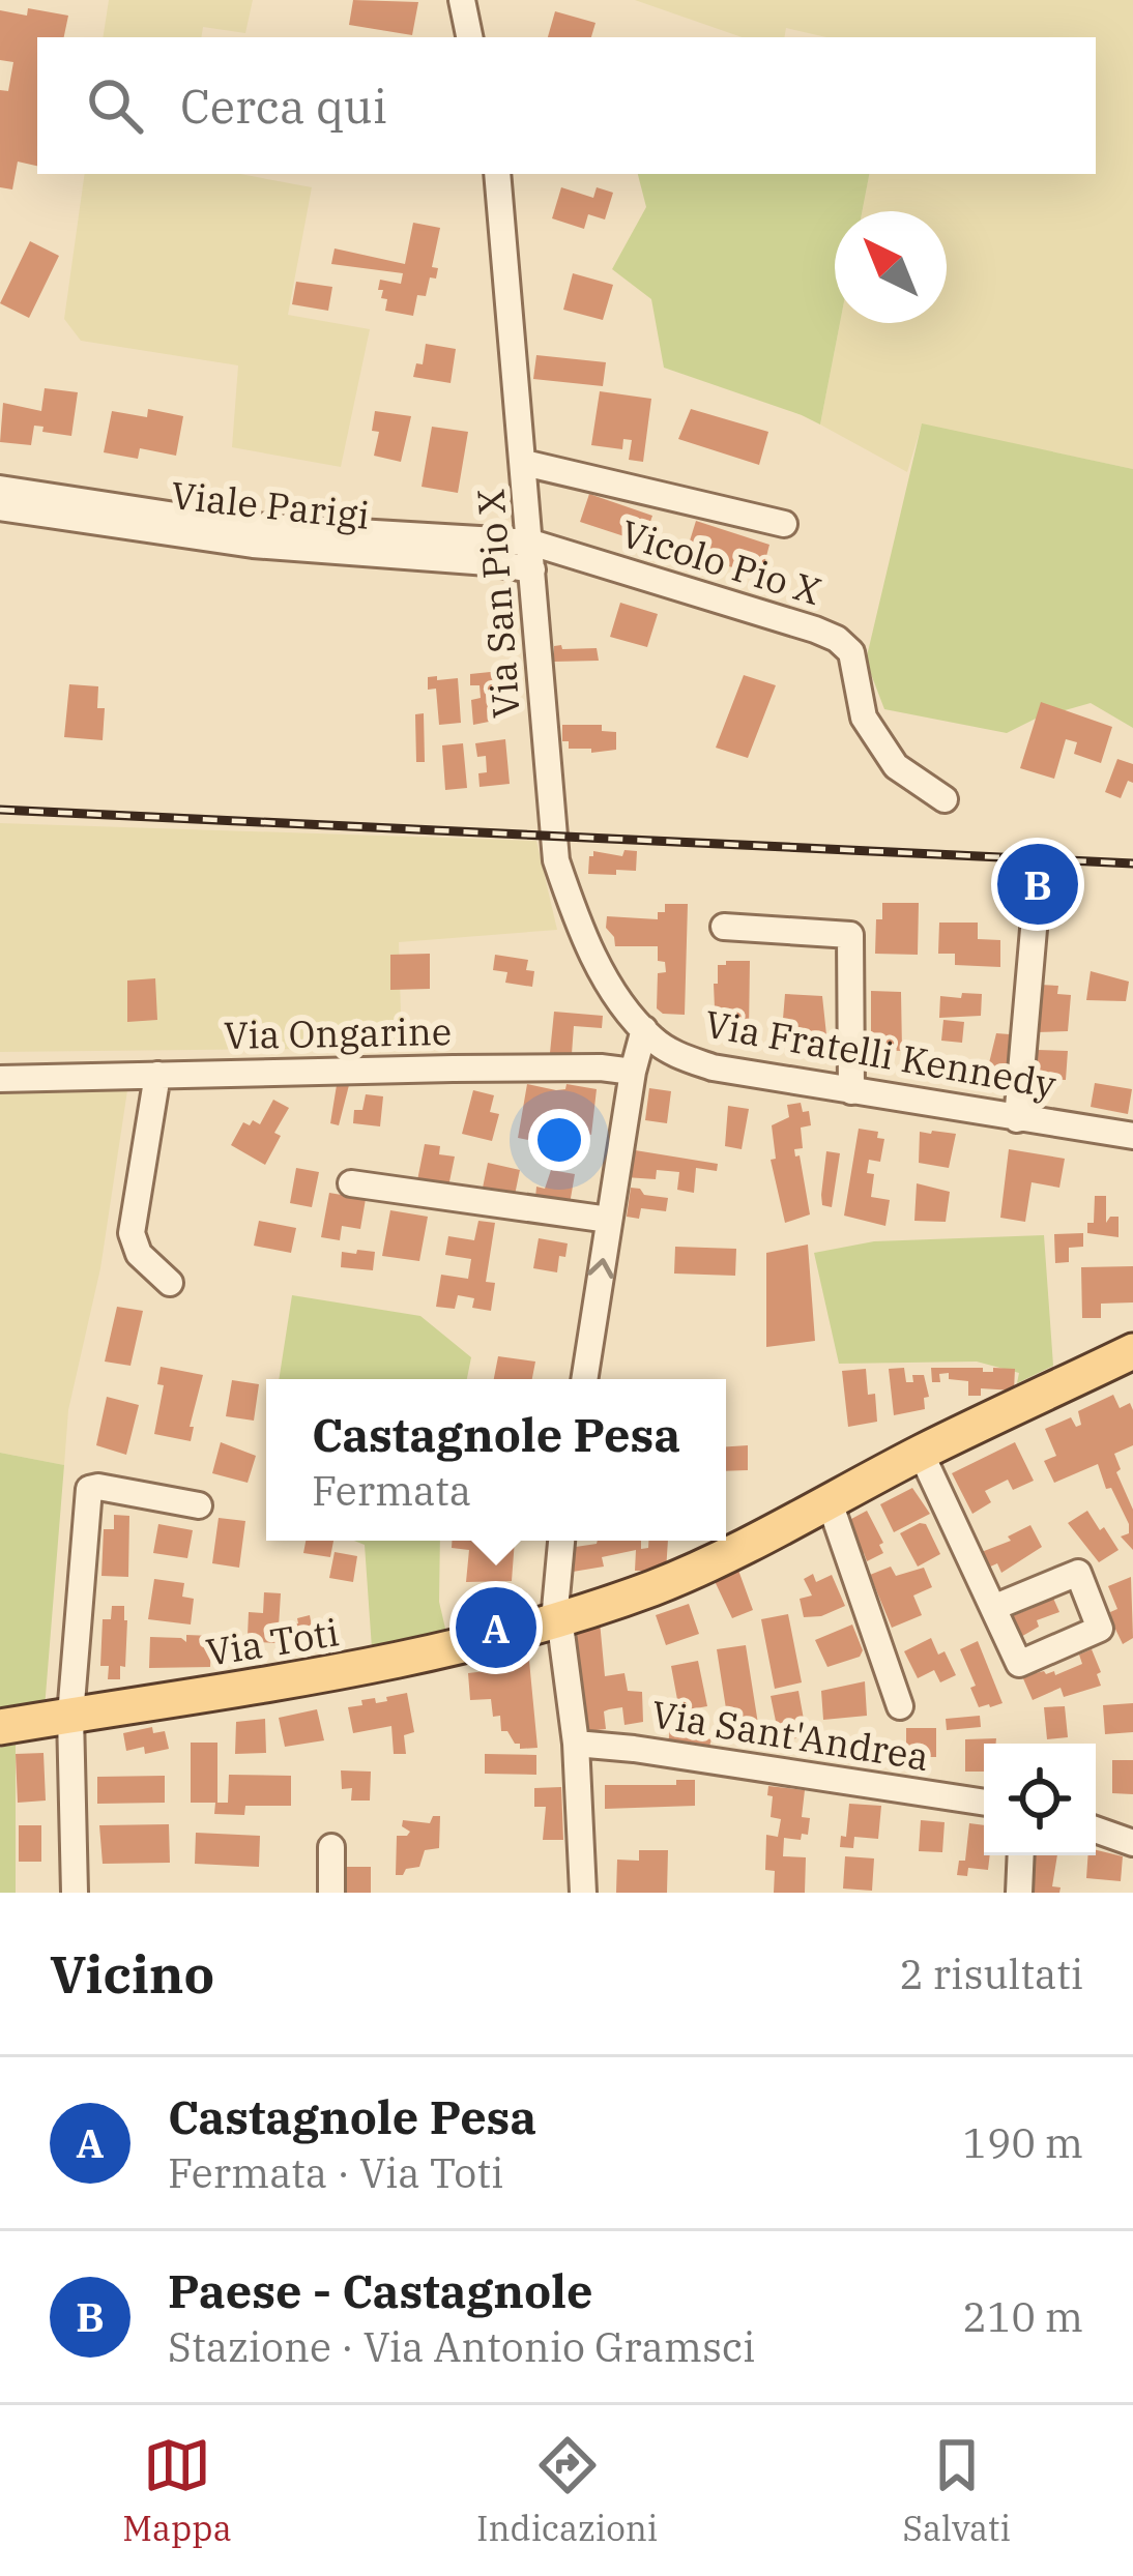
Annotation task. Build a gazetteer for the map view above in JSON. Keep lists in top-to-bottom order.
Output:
{
  "streets": {
    "main road": ["Via Toti"],
    "street": [
      "Viale Parigi",
      "Vicolo Pio X",
      "Via San Pio X",
      "Via Ongarine",
      "Via Fratelli Kennedy",
      "Via Sant'Andrea"
    ]
  },
  "crossings": [
    ["Viale Parigi", "Vicolo Pio X"],
    ["Viale Parigi", "Via San Pio X"],
    ["Vicolo Pio X", "Via San Pio X"],
    ["Via San Pio X", "Via Fratelli Kennedy"]
  ],
  "north": "top left",
  "page": {
    "search": "Cerca qui",
    "pins": ["B", "A"],
    "popup": ["Castagnole Pesa", "Fermata"],
    "heading": ["Vicino", "2 risultati"],
    "list": [
      {
        "mark": "A",
        "name": "Castagnole Pesa",
        "note": "Fermata · Via Toti",
        "value": "190 m"
      },
      {
        "mark": "B",
        "name": "Paese - Castagnole",
        "note": "Stazione · Via Antonio Gramsci",
        "value": "210 m"
      }
    ],
    "nav": ["Mappa", "Indicazioni", "Salvati"]
  }
}
